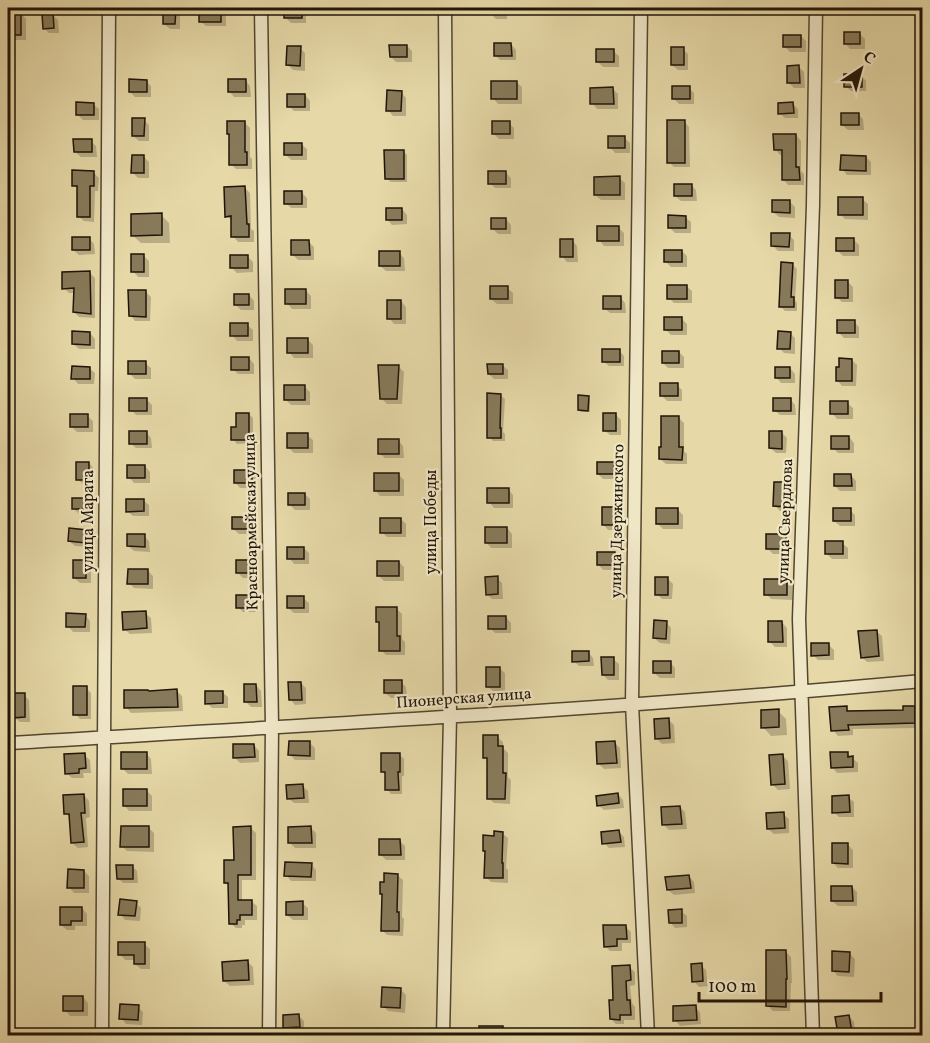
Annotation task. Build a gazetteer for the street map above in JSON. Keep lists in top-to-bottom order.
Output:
{
  "streets": {
    "street": [
      "улица Марата",
      "улица Дзержинского",
      "улица Свердлова",
      "Красноармейская улица",
      "улица Победы",
      "Пионерская улица"
    ]
  },
  "crossings": [
    ["улица Марата", "Пионерская улица"],
    ["улица Дзержинского", "Пионерская улица"],
    ["улица Свердлова", "Пионерская улица"],
    ["Красноармейская улица", "Пионерская улица"],
    ["улица Победы", "Пионерская улица"]
  ],
  "scale_bar": "100 m",
  "north": "top right"
}
